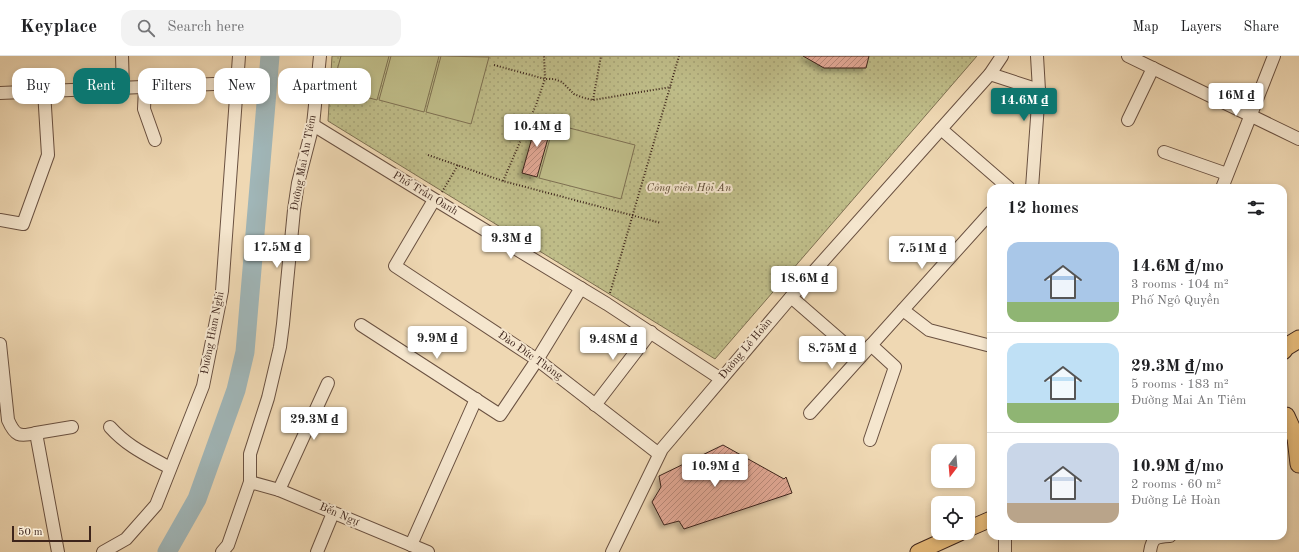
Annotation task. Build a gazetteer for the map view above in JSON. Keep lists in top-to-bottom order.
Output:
{
  "streets": {
    "street": [
      "Đường Mai An Tiêm",
      "Phố Trần Oanh",
      "Đường Hàm Nghi",
      "Đường Lê Hoàn",
      "Đào Đức Thông",
      "Bến Ngự"
    ]
  },
  "crossings": [
    ["Đường Mai An Tiêm", "Phố Trần Oanh"],
    ["Đường Mai An Tiêm", "Bến Ngự"],
    ["Phố Trần Oanh", "Đường Lê Hoàn"],
    ["Phố Trần Oanh", "Đào Đức Thông"],
    ["Đường Lê Hoàn", "Đào Đức Thông"]
  ],
  "parks": ["Công viên Hội An"],
  "scale_bar": "50 m",
  "north": "bottom",
  "page": {
    "header": "Keyplace",
    "search": "Search here",
    "nav": ["Map", "Layers", "Share"],
    "chip": [
      "Buy",
      "Rent",
      "Filters",
      "New",
      "Apartment"
    ],
    "price": [
      "16M ₫",
      "14.6M ₫",
      "10.4M ₫",
      "9.3M ₫",
      "17.5M ₫",
      "7.51M ₫",
      "18.6M ₫",
      "9.9M ₫",
      "9.48M ₫",
      "8.75M ₫",
      "29.3M ₫",
      "10.9M ₫"
    ],
    "heading": "12 homes",
    "list": [
      {
        "name": "14.6M ₫/mo",
        "note": "3 rooms · 104 m² · Phố Ngô Quyền"
      },
      {
        "name": "29.3M ₫/mo",
        "note": "5 rooms · 183 m² · Đường Mai An Tiêm"
      },
      {
        "name": "10.9M ₫/mo",
        "note": "2 rooms · 60 m² · Đường Lê Hoàn"
      }
    ],
    "scale": "50 m"
  }
}
